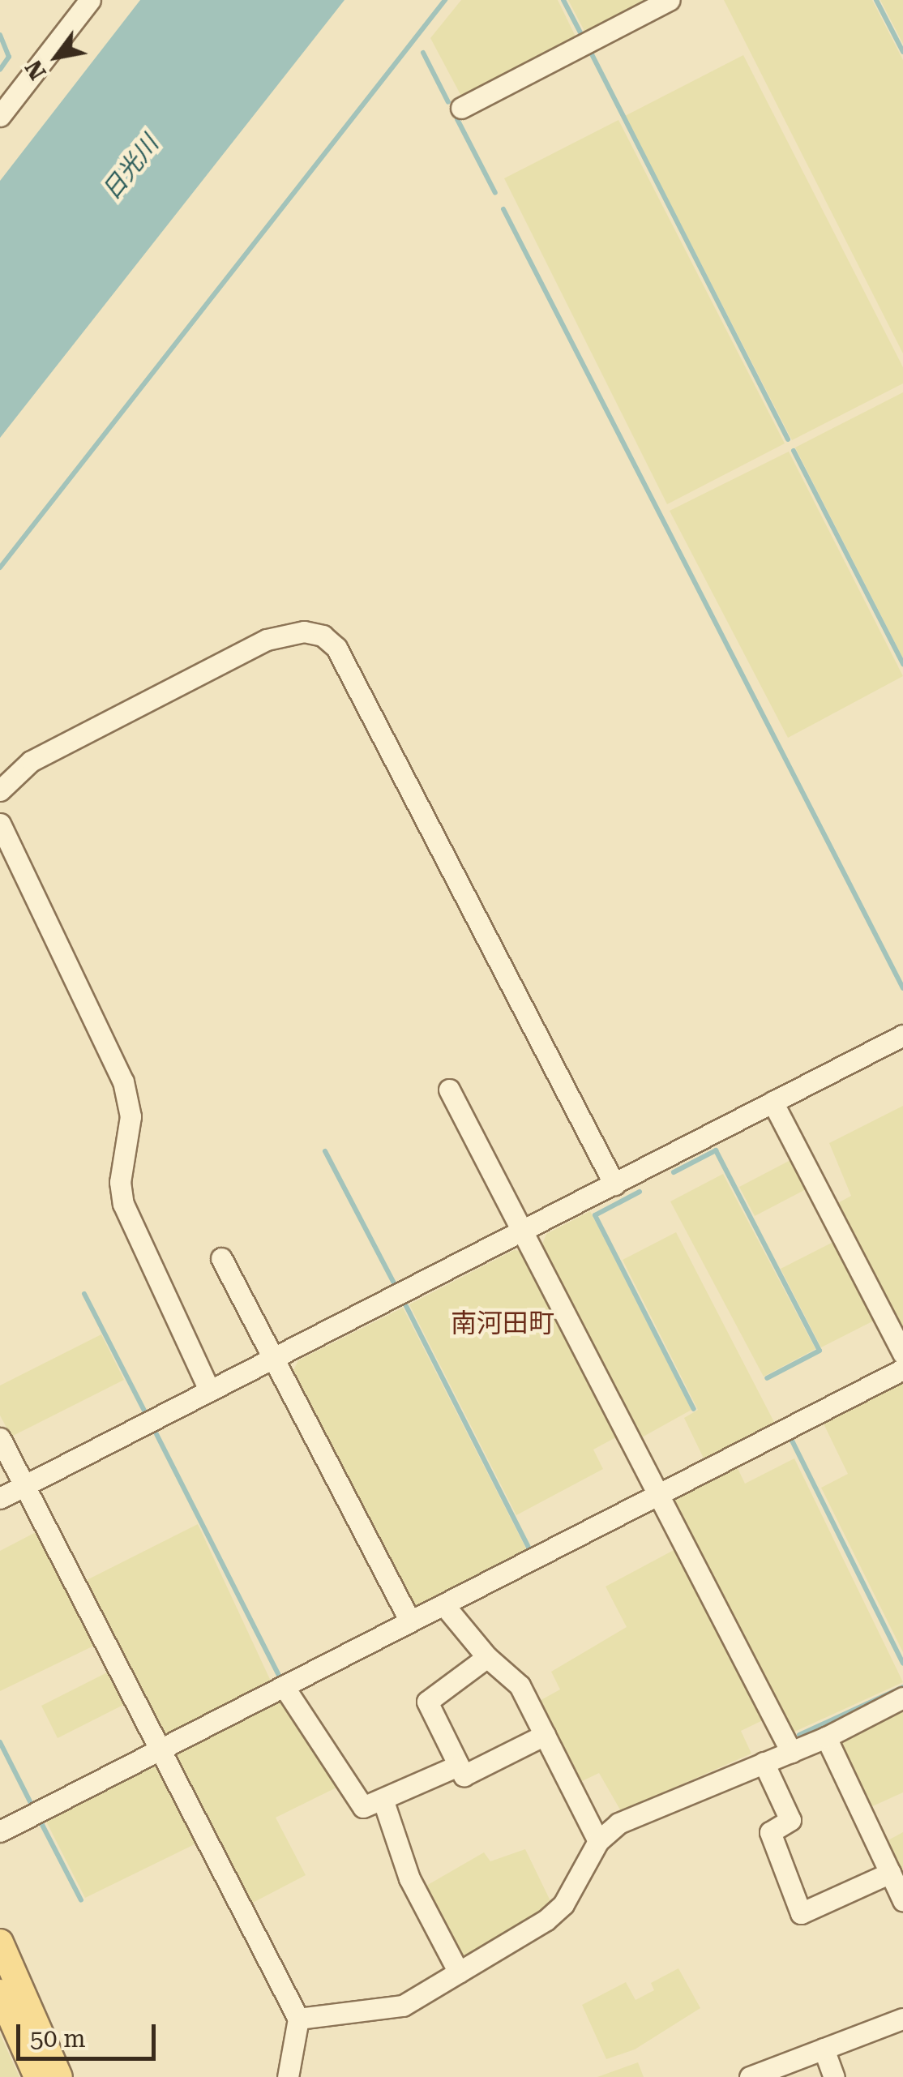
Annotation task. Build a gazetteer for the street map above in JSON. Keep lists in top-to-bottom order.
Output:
{
  "districts": ["南河田町"],
  "water": ["日光川"],
  "scale_bar": "50 m",
  "north": "bottom left"
}
